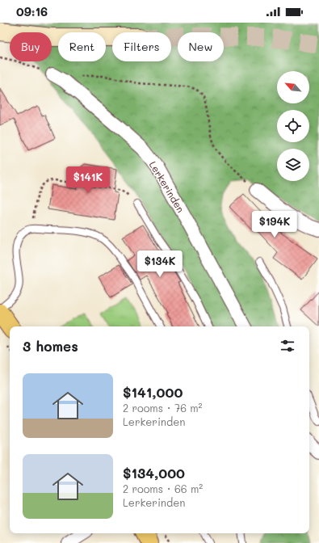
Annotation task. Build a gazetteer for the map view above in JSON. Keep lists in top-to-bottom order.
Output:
{
  "streets": {
    "street": ["Lerkerinden"]
  },
  "north": "top left",
  "page": {
    "status": "09:16",
    "chip": [
      "Buy",
      "Rent",
      "Filters",
      "New"
    ],
    "price": ["$141K", "$194K", "$134K"],
    "heading": "3 homes",
    "list": [
      {
        "name": "$141,000",
        "note": "2 rooms · 76 m² · Lerkerinden"
      },
      {
        "name": "$134,000",
        "note": "2 rooms · 66 m² · Lerkerinden"
      }
    ]
  }
}
